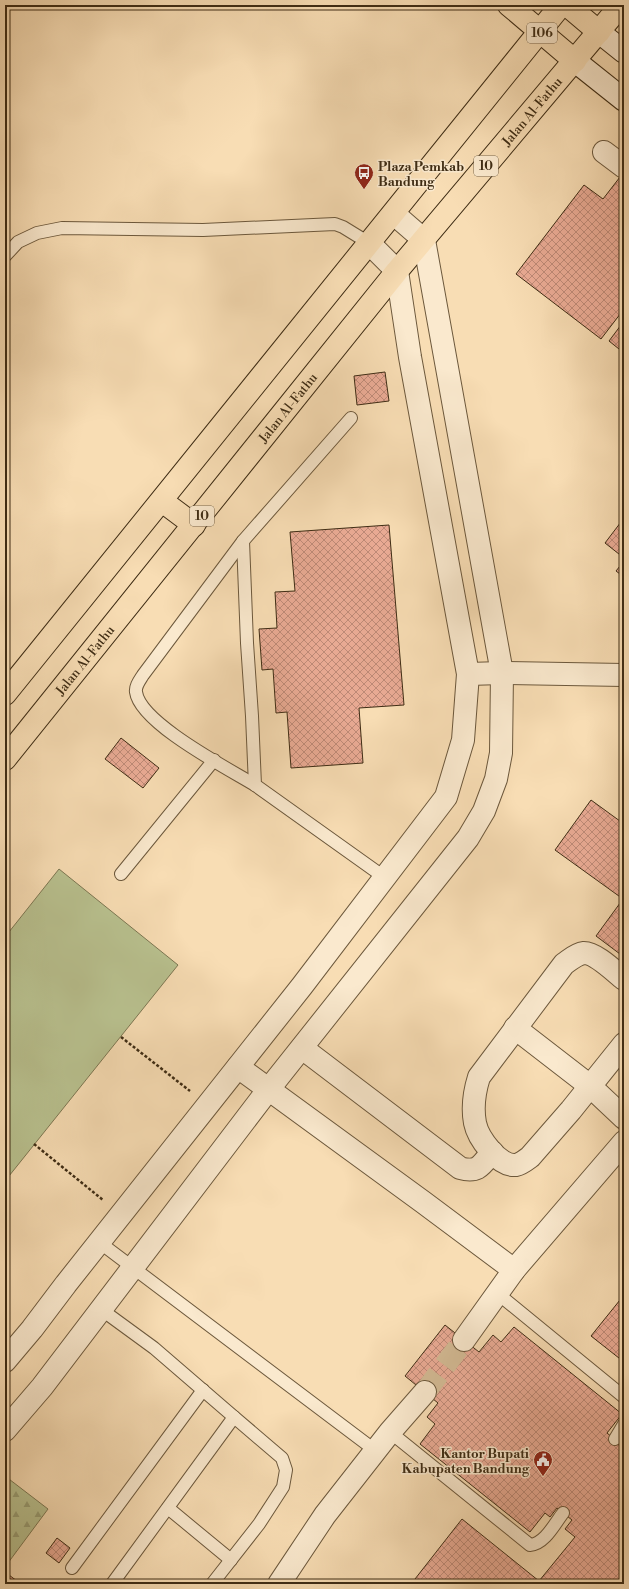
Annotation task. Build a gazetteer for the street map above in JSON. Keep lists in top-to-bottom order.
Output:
{
  "streets": {
    "main road": ["106", "Jalan Al-Fathu", "10"]
  },
  "crossings": [
    ["106", "Jalan Al-Fathu"]
  ],
  "places": {
    "bus stop": ["Plaza Pemkab Bandung"],
    "public building": ["Kantor Bupati Kabupaten Bandung"]
  }
}
